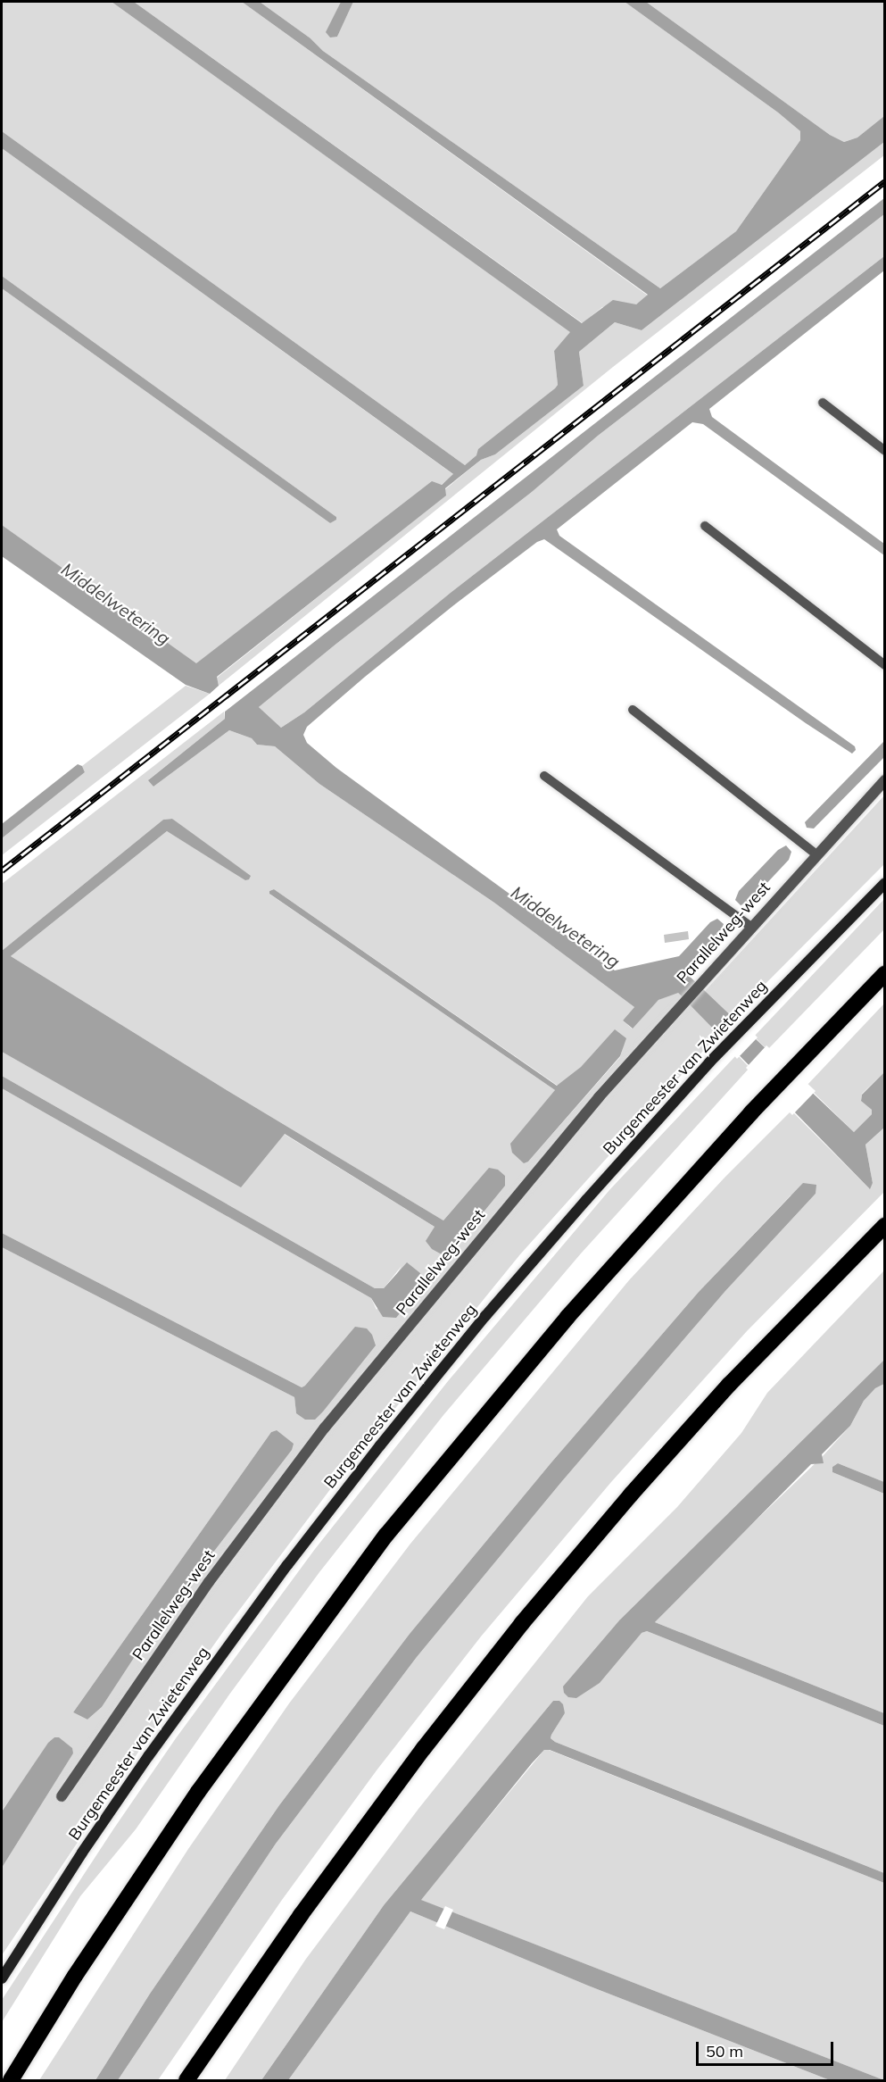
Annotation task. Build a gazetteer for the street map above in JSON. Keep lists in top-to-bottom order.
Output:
{
  "streets": {
    "main road": ["Burgemeester van Zwietenweg"],
    "street": ["Parallelweg-west"]
  },
  "water": ["Middelwetering"],
  "scale_bar": "50 m"
}
